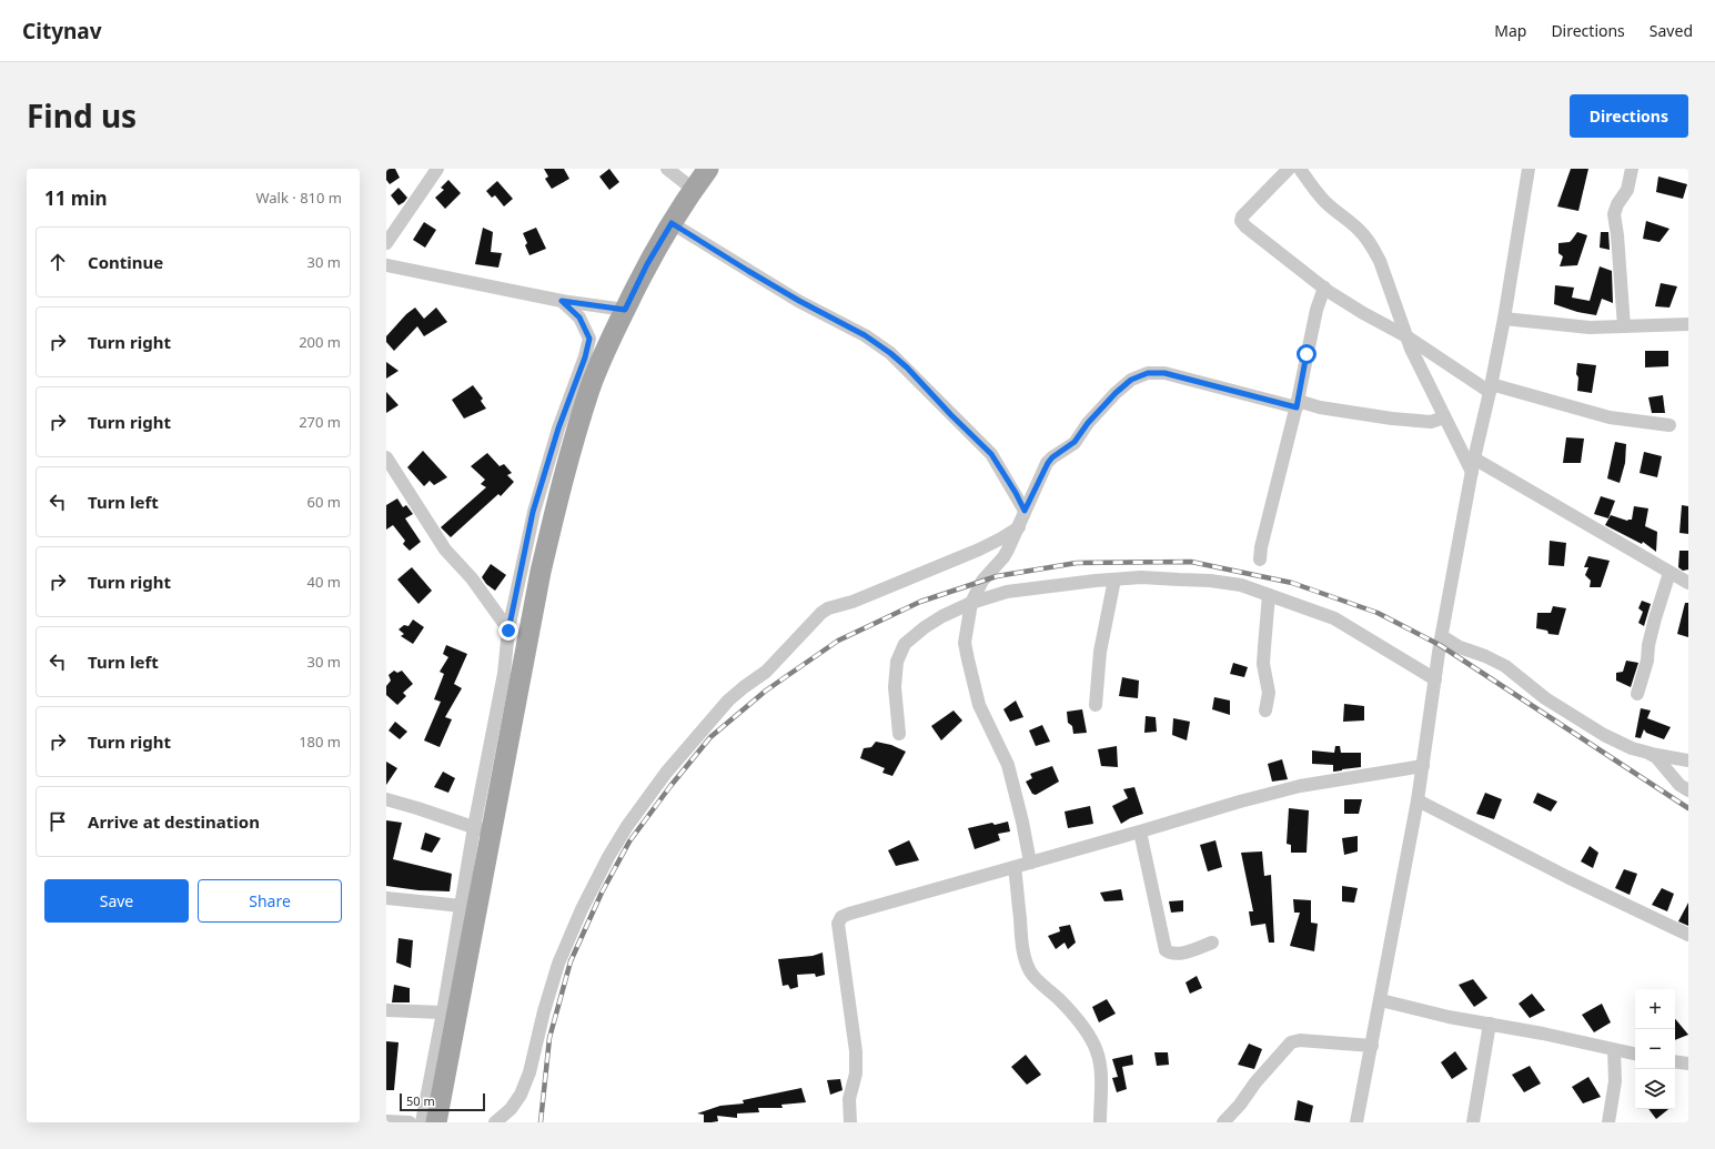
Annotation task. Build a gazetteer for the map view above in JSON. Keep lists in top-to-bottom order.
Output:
{
  "scale_bar": "50 m",
  "page": {
    "header": "Citynav",
    "nav": ["Map", "Directions", "Saved"],
    "title": "Find us",
    "buttons": [
      "Directions",
      ["Save", "Share"]
    ],
    "heading": ["11 min", "Walk · 810 m"],
    "list": [
      ["Continue", "30 m"],
      ["Turn right", "200 m"],
      ["Turn right", "270 m"],
      ["Turn left", "60 m"],
      ["Turn right", "40 m"],
      ["Turn left", "30 m"],
      ["Turn right", "180 m"],
      "Arrive at destination"
    ],
    "map_buttons": ["+", "−"],
    "scale": "50 m"
  }
}
